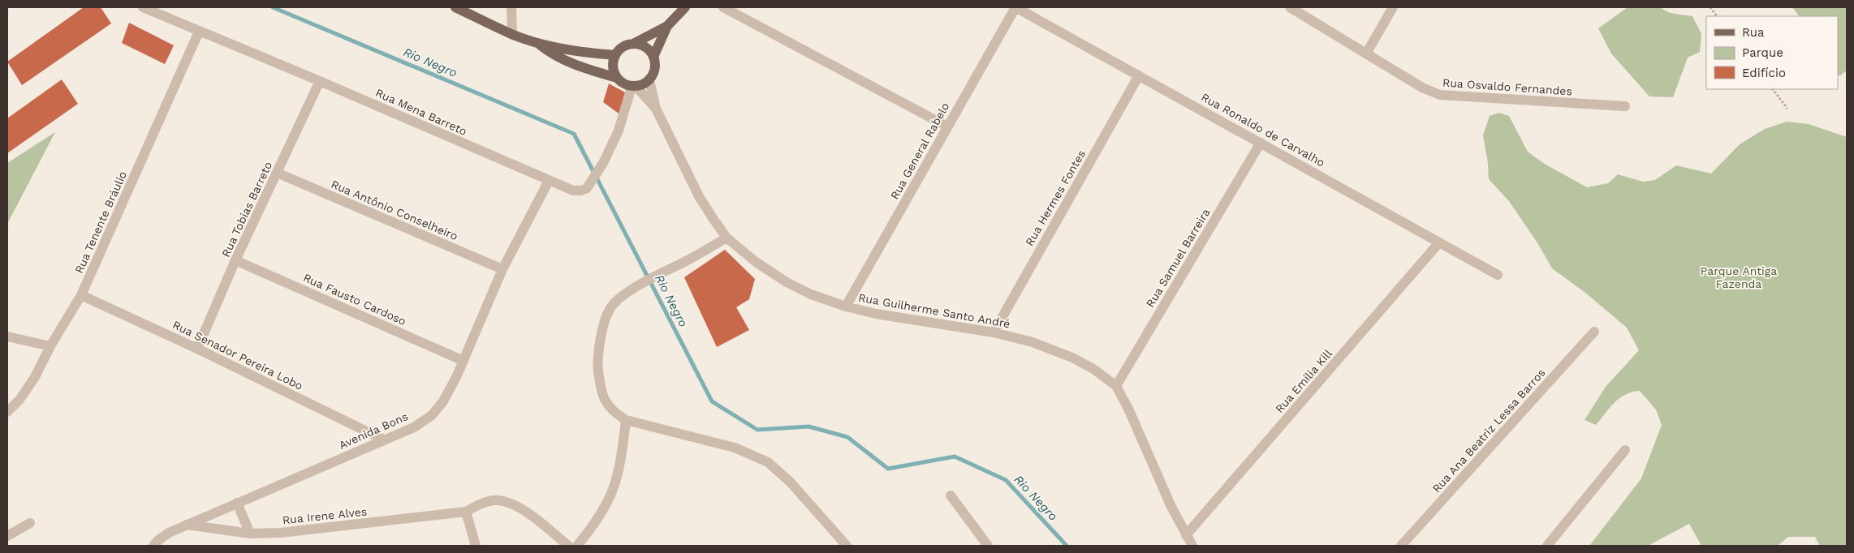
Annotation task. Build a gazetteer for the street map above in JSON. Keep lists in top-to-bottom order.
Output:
{
  "streets": {
    "street": [
      "Rua Osvaldo Fernandes",
      "Rua Mena Barreto",
      "Rua Ronaldo de Carvalho",
      "Rua General Rabelo",
      "Rua Hermes Fontes",
      "Rua Tobias Barreto",
      "Rua Antônio Conselheiro",
      "Rua Tenente Bráulio",
      "Rua Samuel Barreira",
      "Rua Fausto Cardoso",
      "Rua Guilherme Santo André",
      "Rua Senador Pereira Lobo",
      "Rua Emília Kill",
      "Avenida Bons",
      "Rua Ana Beatriz Lessa Barros",
      "Rua Irene Alves"
    ]
  },
  "crossings": [
    ["Rua Mena Barreto", "Rua Tobias Barreto"],
    ["Rua Mena Barreto", "Rua Tenente Bráulio"],
    ["Rua Mena Barreto", "Rua Guilherme Santo André"],
    ["Rua Mena Barreto", "Avenida Bons"],
    ["Rua Ronaldo de Carvalho", "Rua General Rabelo"],
    ["Rua Ronaldo de Carvalho", "Rua Hermes Fontes"],
    ["Rua Ronaldo de Carvalho", "Rua Samuel Barreira"],
    ["Rua Ronaldo de Carvalho", "Rua Emília Kill"],
    ["Rua General Rabelo", "Rua Guilherme Santo André"],
    ["Rua Hermes Fontes", "Rua Guilherme Santo André"],
    ["Rua Tobias Barreto", "Rua Antônio Conselheiro"],
    ["Rua Tobias Barreto", "Rua Fausto Cardoso"],
    ["Rua Tobias Barreto", "Rua Senador Pereira Lobo"],
    ["Rua Antônio Conselheiro", "Avenida Bons"],
    ["Rua Tenente Bráulio", "Rua Senador Pereira Lobo"],
    ["Rua Samuel Barreira", "Rua Guilherme Santo André"],
    ["Rua Fausto Cardoso", "Avenida Bons"],
    ["Rua Guilherme Santo André", "Rua Emília Kill"],
    ["Rua Senador Pereira Lobo", "Avenida Bons"],
    ["Avenida Bons", "Rua Irene Alves"]
  ],
  "water": ["Rio Negro"],
  "parks": ["Parque Antiga Fazenda"],
  "legend": ["Rua", "Parque", "Edifício"]
}
